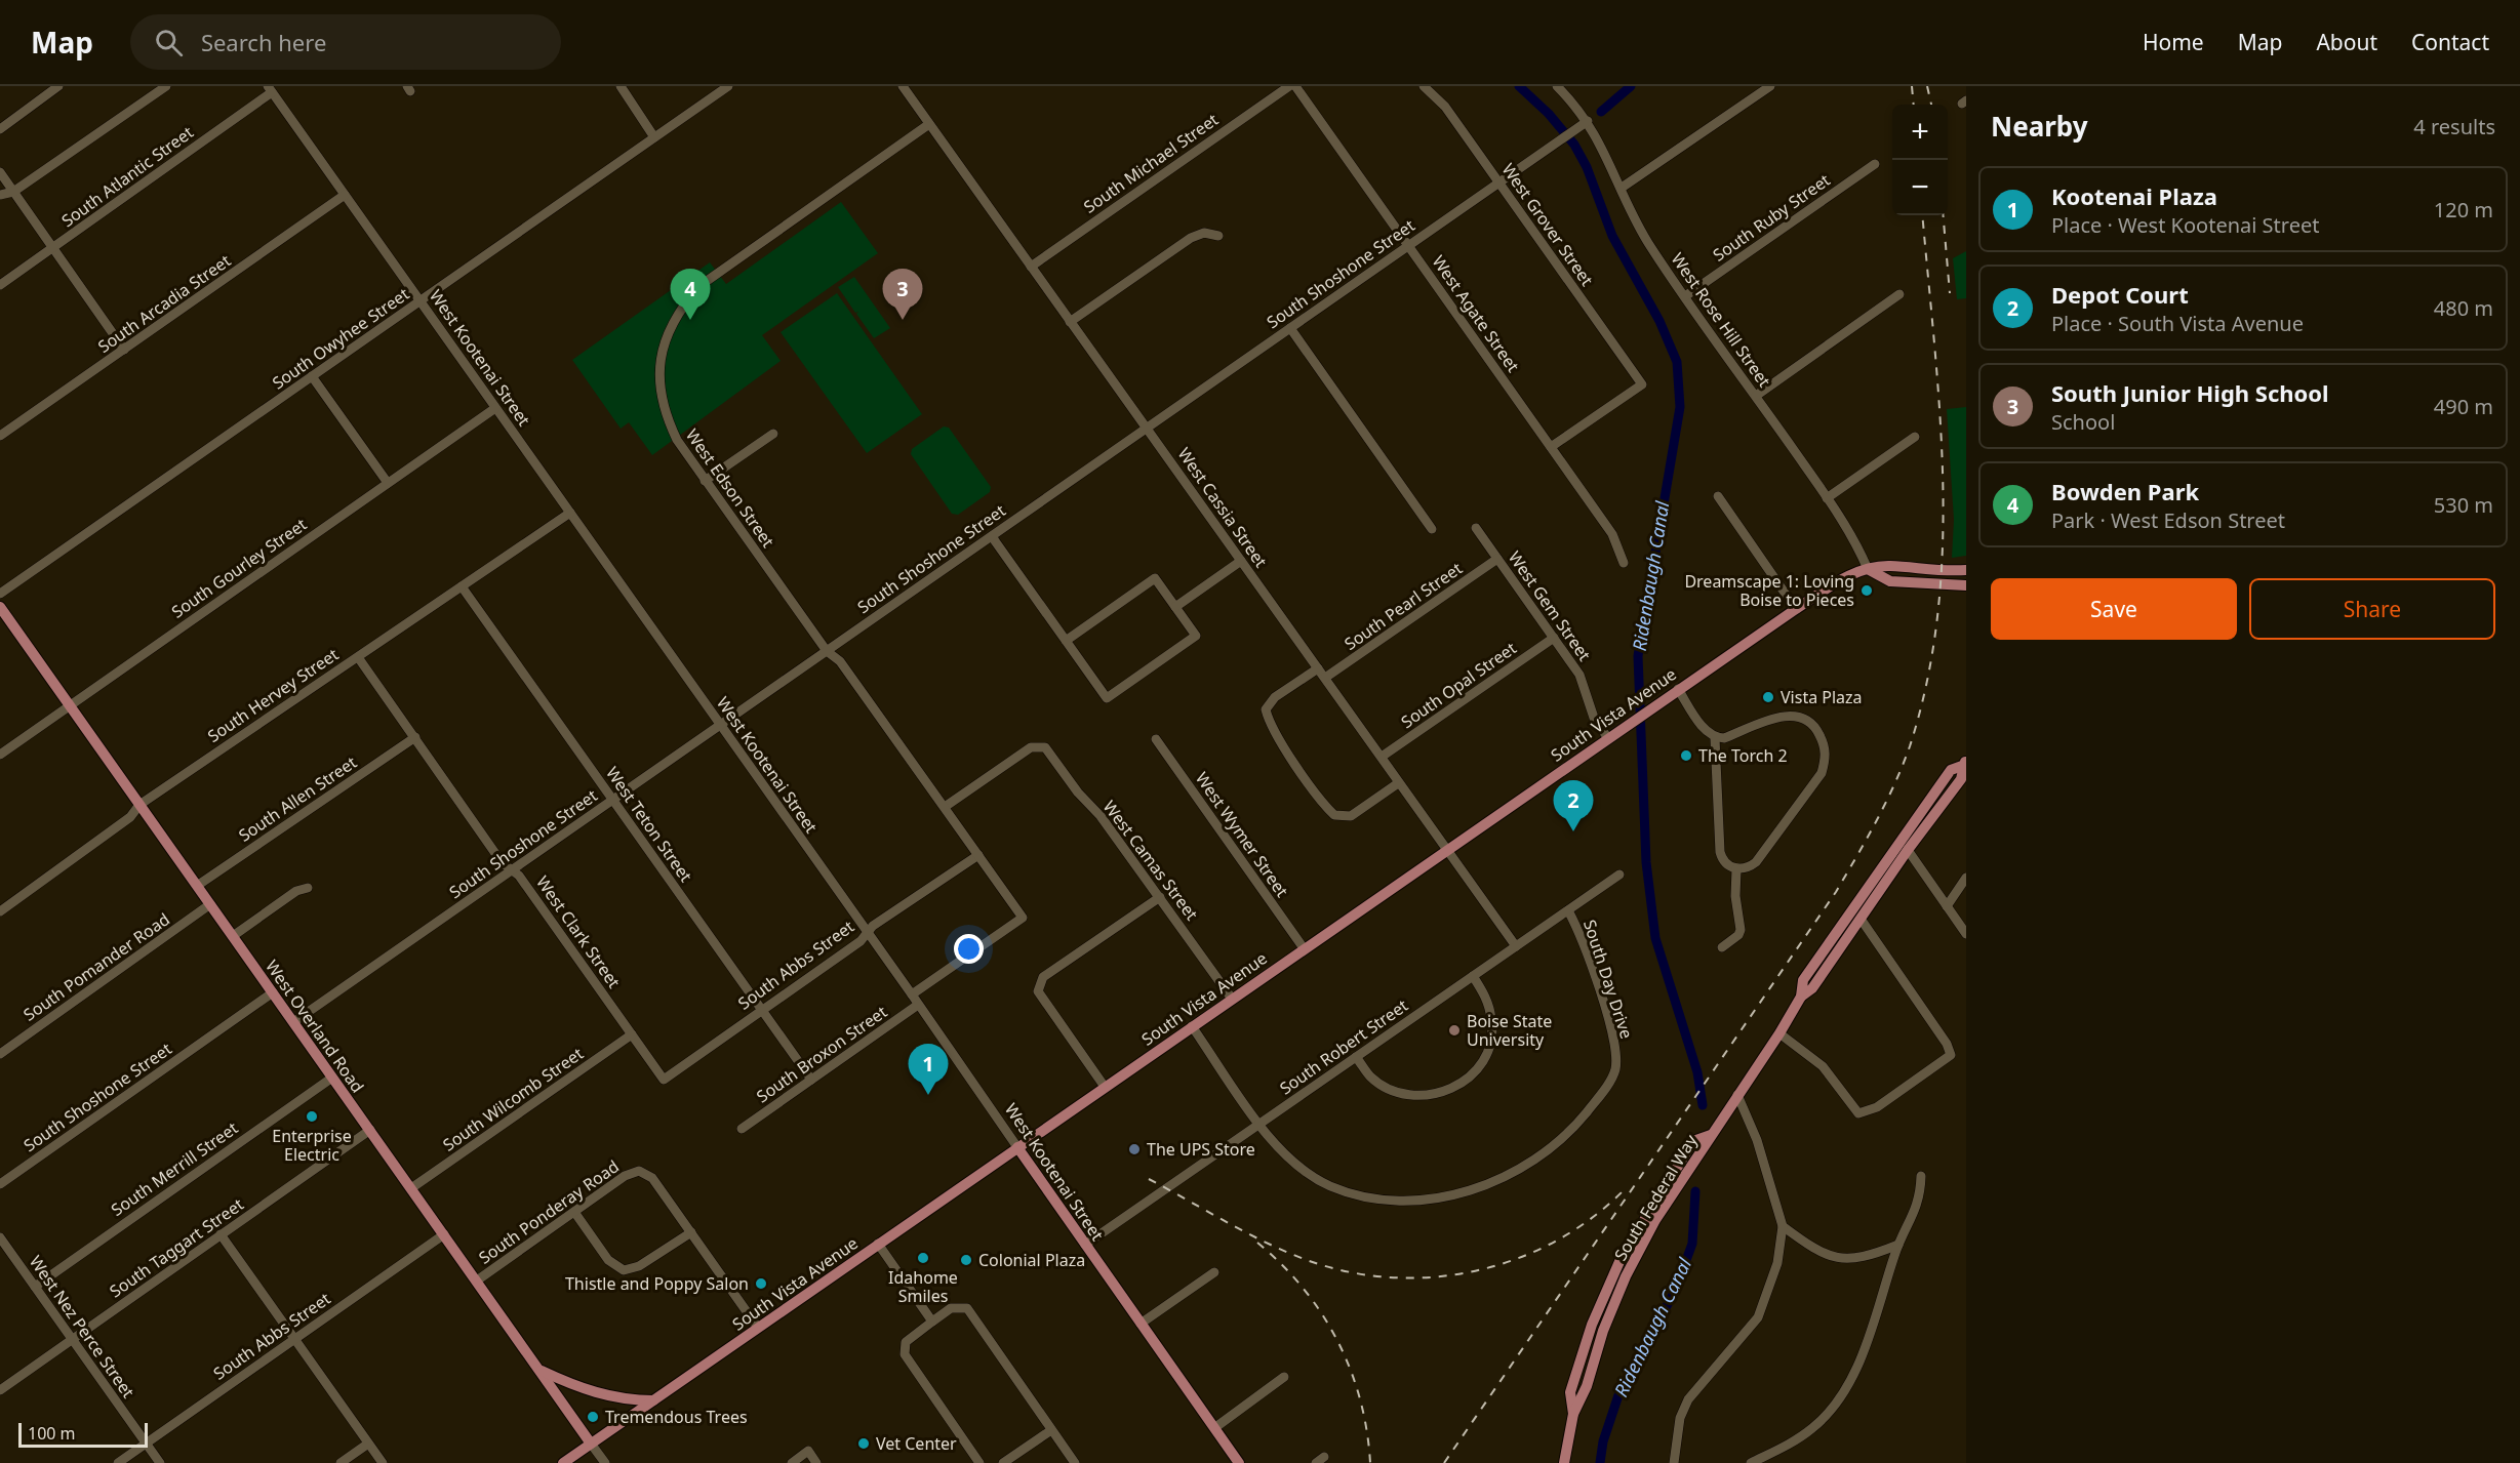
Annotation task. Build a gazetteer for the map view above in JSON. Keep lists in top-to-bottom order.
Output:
{
  "streets": {
    "main road": [
      "West Kootenai Street",
      "South Vista Avenue",
      "West Overland Road",
      "South Federal Way"
    ],
    "street": [
      "South Michael Street",
      "South Atlantic Street",
      "South Ruby Street",
      "West Grover Street",
      "South Shoshone Street",
      "South Arcadia Street",
      "West Agate Street",
      "West Rose Hill Street",
      "South Owyhee Street",
      "West Edson Street",
      "West Cassia Street",
      "South Gourley Street",
      "South Pearl Street",
      "West Gem Street",
      "South Opal Street",
      "South Hervey Street",
      "South Allen Street",
      "West Teton Street",
      "West Wymer Street",
      "West Camas Street",
      "West Clark Street",
      "South Abbs Street",
      "South Pomander Road",
      "South Day Drive",
      "South Robert Street",
      "South Broxon Street",
      "South Wilcomb Street",
      "South Merrill Street",
      "South Ponderay Road",
      "South Taggart Street",
      "West Nez Perce Street"
    ]
  },
  "crossings": [
    ["South Michael Street", "West Cassia Street"],
    ["South Atlantic Street", "West Kootenai Street"],
    ["South Ruby Street", "West Rose Hill Street"],
    ["West Grover Street", "South Shoshone Street"],
    ["West Grover Street", "West Agate Street"],
    ["South Shoshone Street", "West Agate Street"],
    ["South Shoshone Street", "West Rose Hill Street"],
    ["South Shoshone Street", "West Kootenai Street"],
    ["South Shoshone Street", "West Edson Street"],
    ["South Shoshone Street", "West Cassia Street"],
    ["South Shoshone Street", "West Teton Street"],
    ["South Shoshone Street", "West Clark Street"],
    ["South Shoshone Street", "West Overland Road"],
    ["South Arcadia Street", "West Kootenai Street"],
    ["West Rose Hill Street", "South Vista Avenue"],
    ["South Owyhee Street", "West Kootenai Street"],
    ["West Kootenai Street", "West Edson Street"],
    ["West Kootenai Street", "South Gourley Street"],
    ["West Kootenai Street", "South Hervey Street"],
    ["West Kootenai Street", "South Vista Avenue"],
    ["West Kootenai Street", "South Abbs Street"],
    ["West Kootenai Street", "South Robert Street"],
    ["West Kootenai Street", "South Broxon Street"],
    ["West Edson Street", "West Cassia Street"],
    ["West Edson Street", "West Camas Street"],
    ["West Edson Street", "South Abbs Street"],
    ["West Cassia Street", "South Pearl Street"],
    ["West Cassia Street", "South Opal Street"],
    ["West Cassia Street", "South Vista Avenue"],
    ["West Cassia Street", "South Robert Street"],
    ["South Gourley Street", "West Overland Road"],
    ["South Pearl Street", "West Gem Street"],
    ["West Gem Street", "South Opal Street"],
    ["West Gem Street", "South Vista Avenue"],
    ["South Hervey Street", "West Teton Street"],
    ["South Hervey Street", "West Clark Street"],
    ["South Hervey Street", "West Overland Road"],
    ["South Vista Avenue", "West Wymer Street"],
    ["South Vista Avenue", "West Camas Street"],
    ["South Vista Avenue", "South Day Drive"],
    ["South Vista Avenue", "West Overland Road"],
    ["South Allen Street", "West Clark Street"],
    ["South Allen Street", "West Overland Road"],
    ["West Teton Street", "South Abbs Street"],
    ["West Teton Street", "South Broxon Street"],
    ["West Clark Street", "South Abbs Street"],
    ["West Clark Street", "South Wilcomb Street"],
    ["South Abbs Street", "West Overland Road"],
    ["South Abbs Street", "West Nez Perce Street"],
    ["South Pomander Road", "West Overland Road"],
    ["South Day Drive", "South Robert Street"],
    ["West Overland Road", "South Wilcomb Street"],
    ["West Overland Road", "South Merrill Street"],
    ["West Overland Road", "South Ponderay Road"],
    ["West Overland Road", "South Taggart Street"],
    ["South Merrill Street", "West Nez Perce Street"],
    ["South Taggart Street", "West Nez Perce Street"]
  ],
  "water": ["Ridenbaugh Canal"],
  "places": [
    "Dreamscape 1: Loving Boise to Pieces",
    "Vista Plaza",
    "The Torch 2",
    "Boise State University",
    "Enterprise Electric",
    "The UPS Store",
    "Idahome Smiles",
    "Colonial Plaza",
    "Thistle and Poppy Salon",
    "Tremendous Trees",
    "Vet Center"
  ],
  "scale_bar": "100 m",
  "page": {
    "header": "Map",
    "search": "Search here",
    "nav": [
      "Home",
      "Map",
      "About",
      "Contact"
    ],
    "heading": ["Nearby", "4 results"],
    "map_buttons": ["+", "−"],
    "list": [
      {
        "mark": "1",
        "name": "Kootenai Plaza",
        "note": "Place · West Kootenai Street",
        "value": "120 m"
      },
      {
        "mark": "2",
        "name": "Depot Court",
        "note": "Place · South Vista Avenue",
        "value": "480 m"
      },
      {
        "mark": "3",
        "name": "South Junior High School",
        "note": "School",
        "value": "490 m"
      },
      {
        "mark": "4",
        "name": "Bowden Park",
        "note": "Park · West Edson Street",
        "value": "530 m"
      }
    ],
    "pins": [
      "3",
      "4",
      "2",
      "1"
    ],
    "buttons": ["Save", "Share"],
    "scale": "100 m"
  }
}
